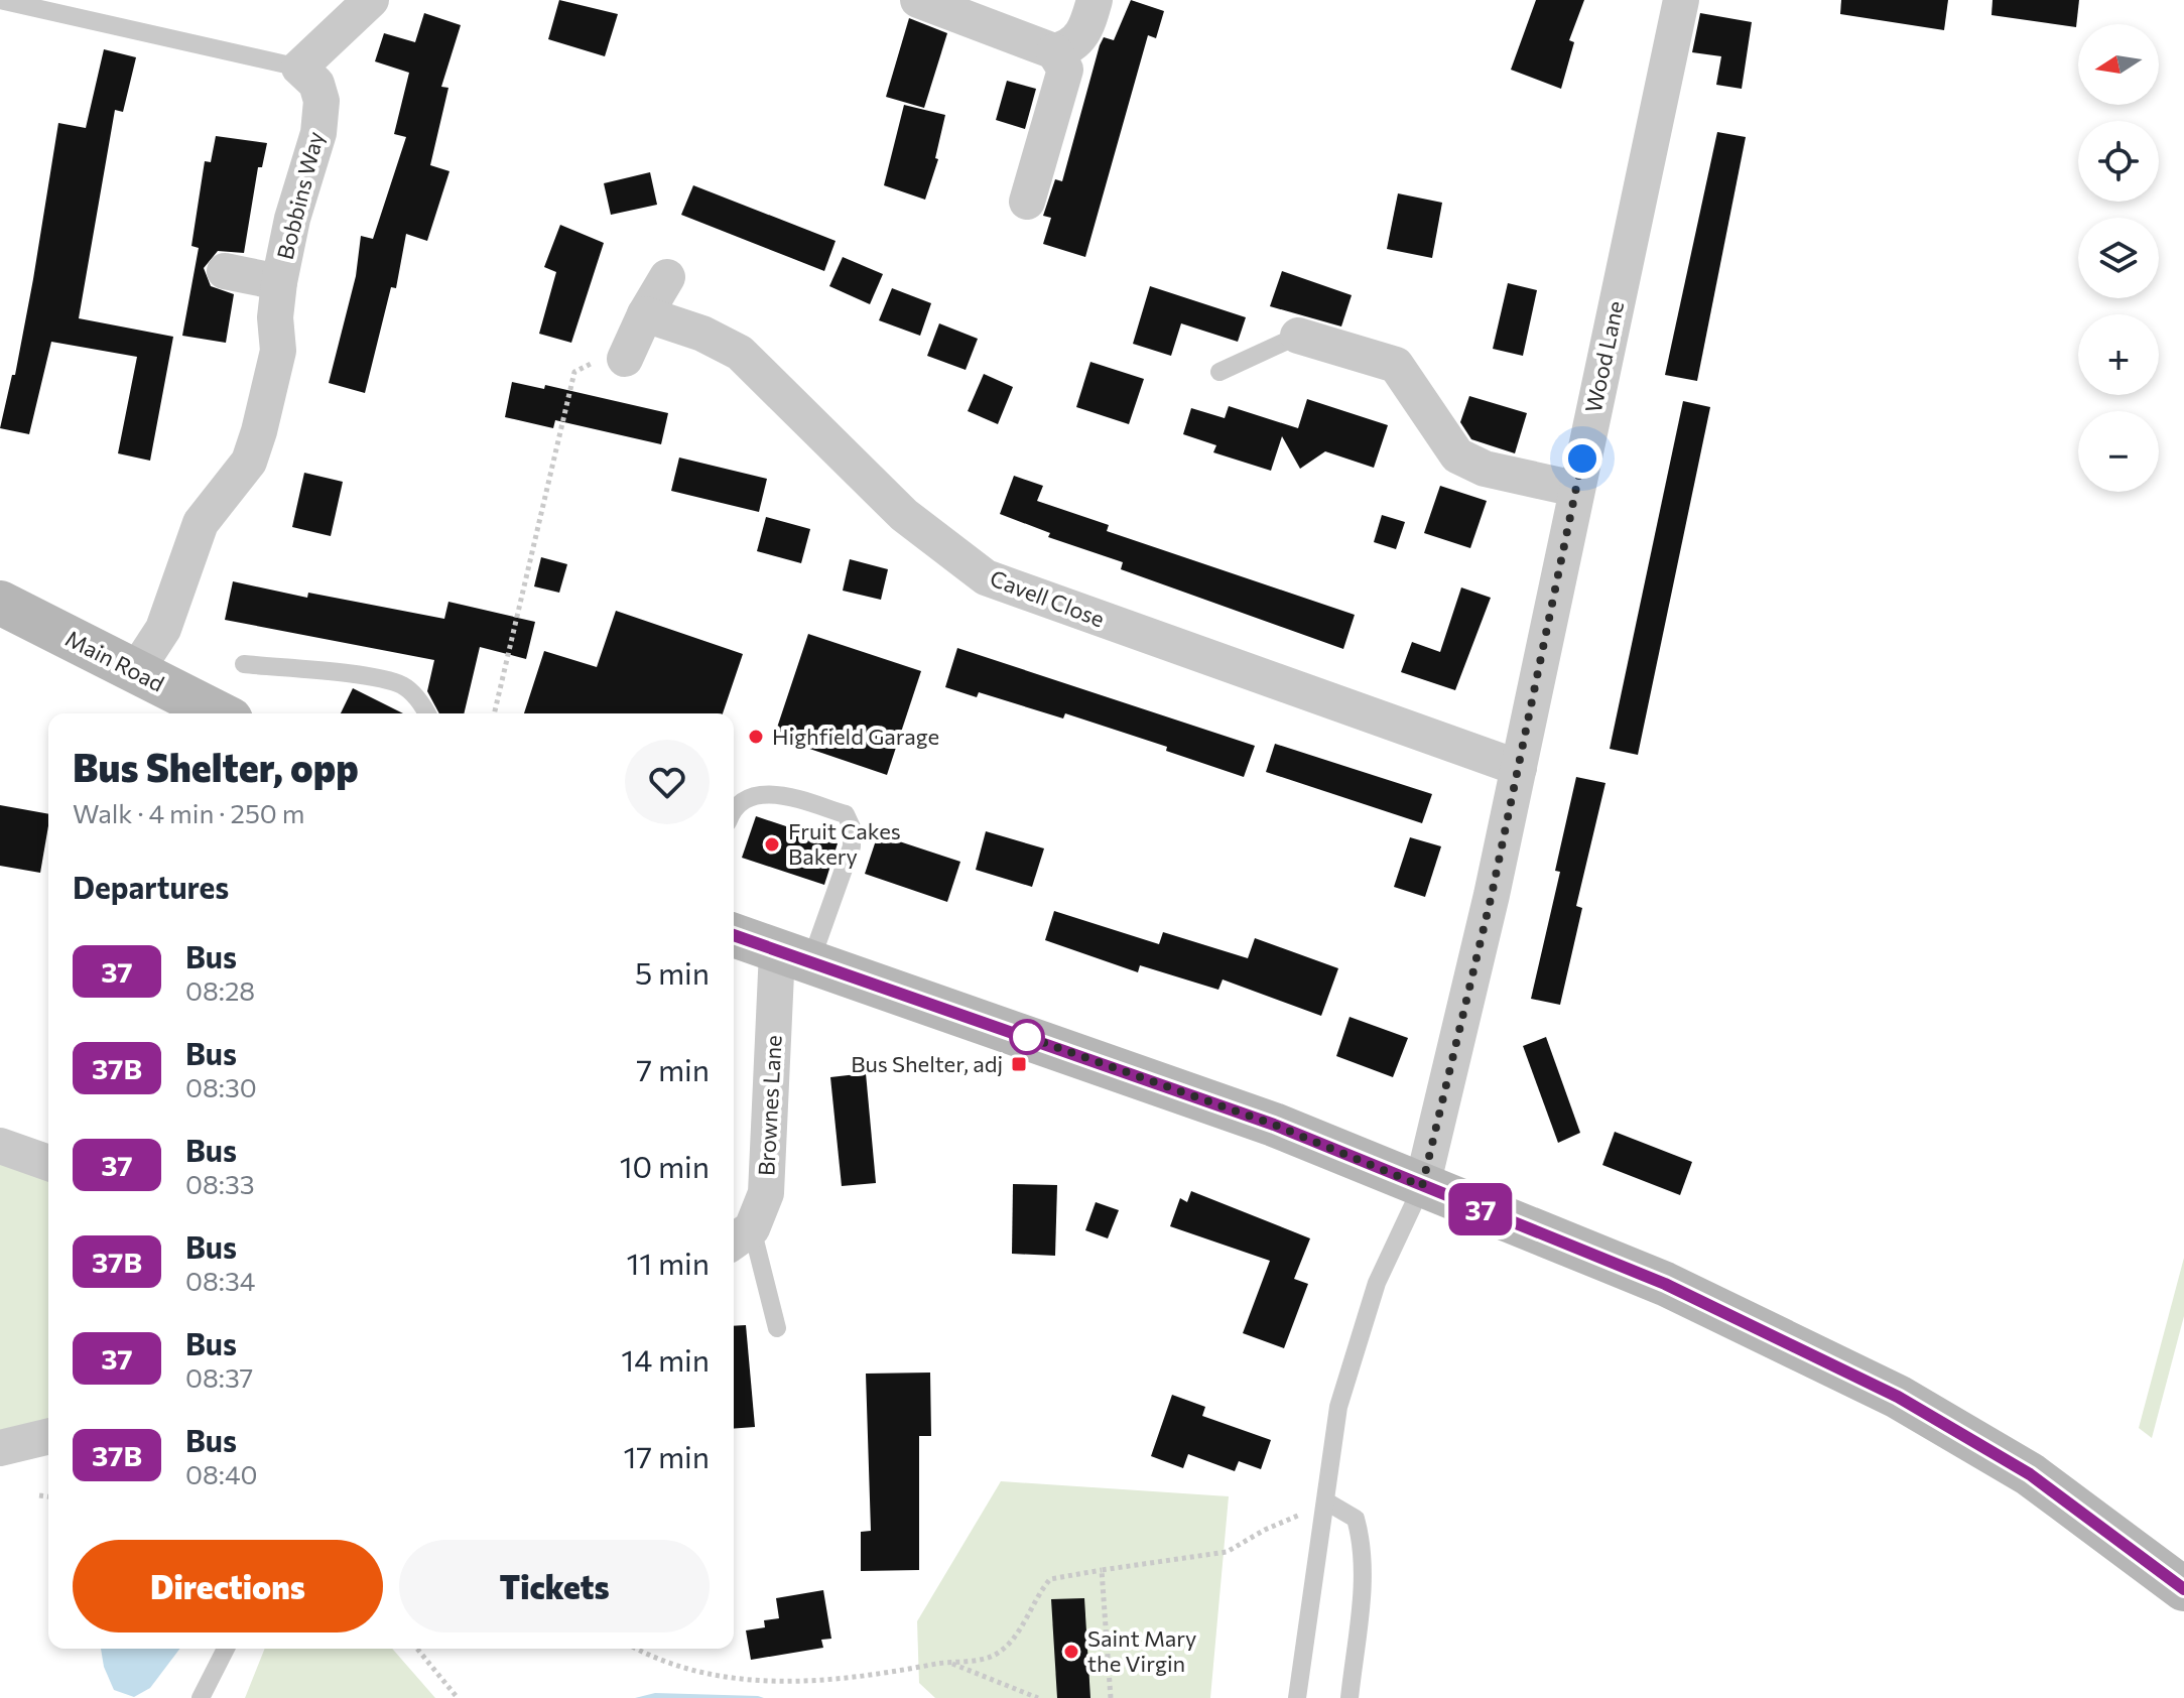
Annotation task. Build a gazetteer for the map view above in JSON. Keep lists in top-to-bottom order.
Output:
{
  "streets": {
    "main road": ["Main Road"],
    "street": [
      "Bobbins Way",
      "Wood Lane",
      "Cavell Close",
      "Brownes Lane"
    ]
  },
  "crossings": [
    ["Bobbins Way", "Main Road"],
    ["Wood Lane", "Cavell Close"]
  ],
  "places": {
    "other": ["Highfield Garage", "Fruit Cakes Bakery", "Saint Mary the Virgin"],
    "transit": ["Bus Shelter, adj"]
  },
  "lines": ["bus line 37"],
  "north": "left",
  "page": {
    "on_map": "37",
    "map_buttons": ["+", "−"],
    "heading": [
      ["Bus Shelter, opp", "Walk · 4 min · 250 m"],
      "Departures"
    ],
    "list": [
      {
        "mark": "37",
        "name": "Bus",
        "note": "08:28",
        "value": "5 min"
      },
      {
        "mark": "37B",
        "name": "Bus",
        "note": "08:30",
        "value": "7 min"
      },
      {
        "mark": "37",
        "name": "Bus",
        "note": "08:33",
        "value": "10 min"
      },
      {
        "mark": "37B",
        "name": "Bus",
        "note": "08:34",
        "value": "11 min"
      },
      {
        "mark": "37",
        "name": "Bus",
        "note": "08:37",
        "value": "14 min"
      },
      {
        "mark": "37B",
        "name": "Bus",
        "note": "08:40",
        "value": "17 min"
      }
    ],
    "buttons": ["Directions", "Tickets"]
  }
}
